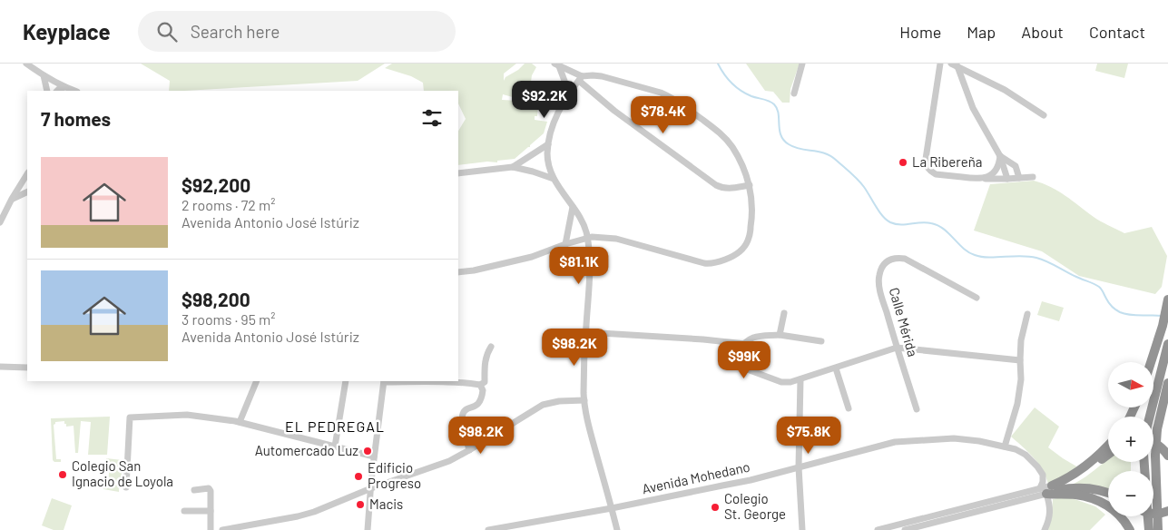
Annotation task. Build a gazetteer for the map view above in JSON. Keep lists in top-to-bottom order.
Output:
{
  "streets": {
    "street": ["Calle Mérida", "Avenida Mohedano"]
  },
  "districts": ["EL PEDREGAL"],
  "places": [
    "La Ribereña",
    "Automercado Luz",
    "Colegio San Ignacio de Loyola",
    "Edificio Progreso",
    "Macis",
    "Colegio St. George"
  ],
  "north": "right",
  "page": {
    "header": "Keyplace",
    "search": "Search here",
    "nav": [
      "Home",
      "Map",
      "About",
      "Contact"
    ],
    "price": [
      "$92.2K",
      "$78.4K",
      "$81.1K",
      "$98.2K",
      "$99K",
      "$98.2K",
      "$75.8K"
    ],
    "heading": "7 homes",
    "list": [
      {
        "name": "$92,200",
        "note": "2 rooms · 72 m² · Avenida Antonio José Istúriz"
      },
      {
        "name": "$98,200",
        "note": "3 rooms · 95 m² · Avenida Antonio José Istúriz"
      }
    ],
    "map_buttons": ["+", "−"]
  }
}
